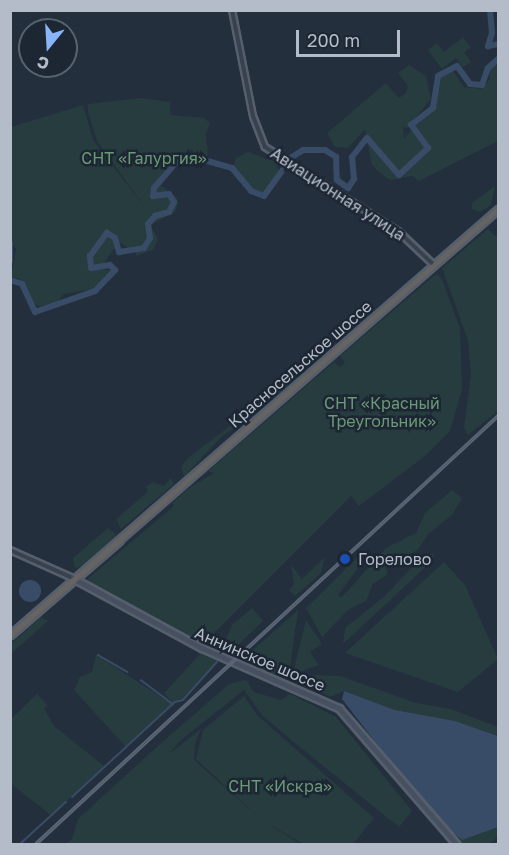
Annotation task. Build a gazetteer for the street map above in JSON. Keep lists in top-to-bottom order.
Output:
{
  "streets": {
    "highway": ["Красносельское шоссе"],
    "main road": ["Аннинское шоссе"],
    "street": ["Авиационная улица"]
  },
  "crossings": [
    ["Авиационная улица", "Красносельское шоссе"],
    ["Красносельское шоссе", "Аннинское шоссе"]
  ],
  "parks": ["СНТ «Галургия»", "СНТ «Красный Треугольник»", "СНТ «Искра»"],
  "places": ["Горелово"],
  "scale_bar": "200 m",
  "north": "bottom"
}
